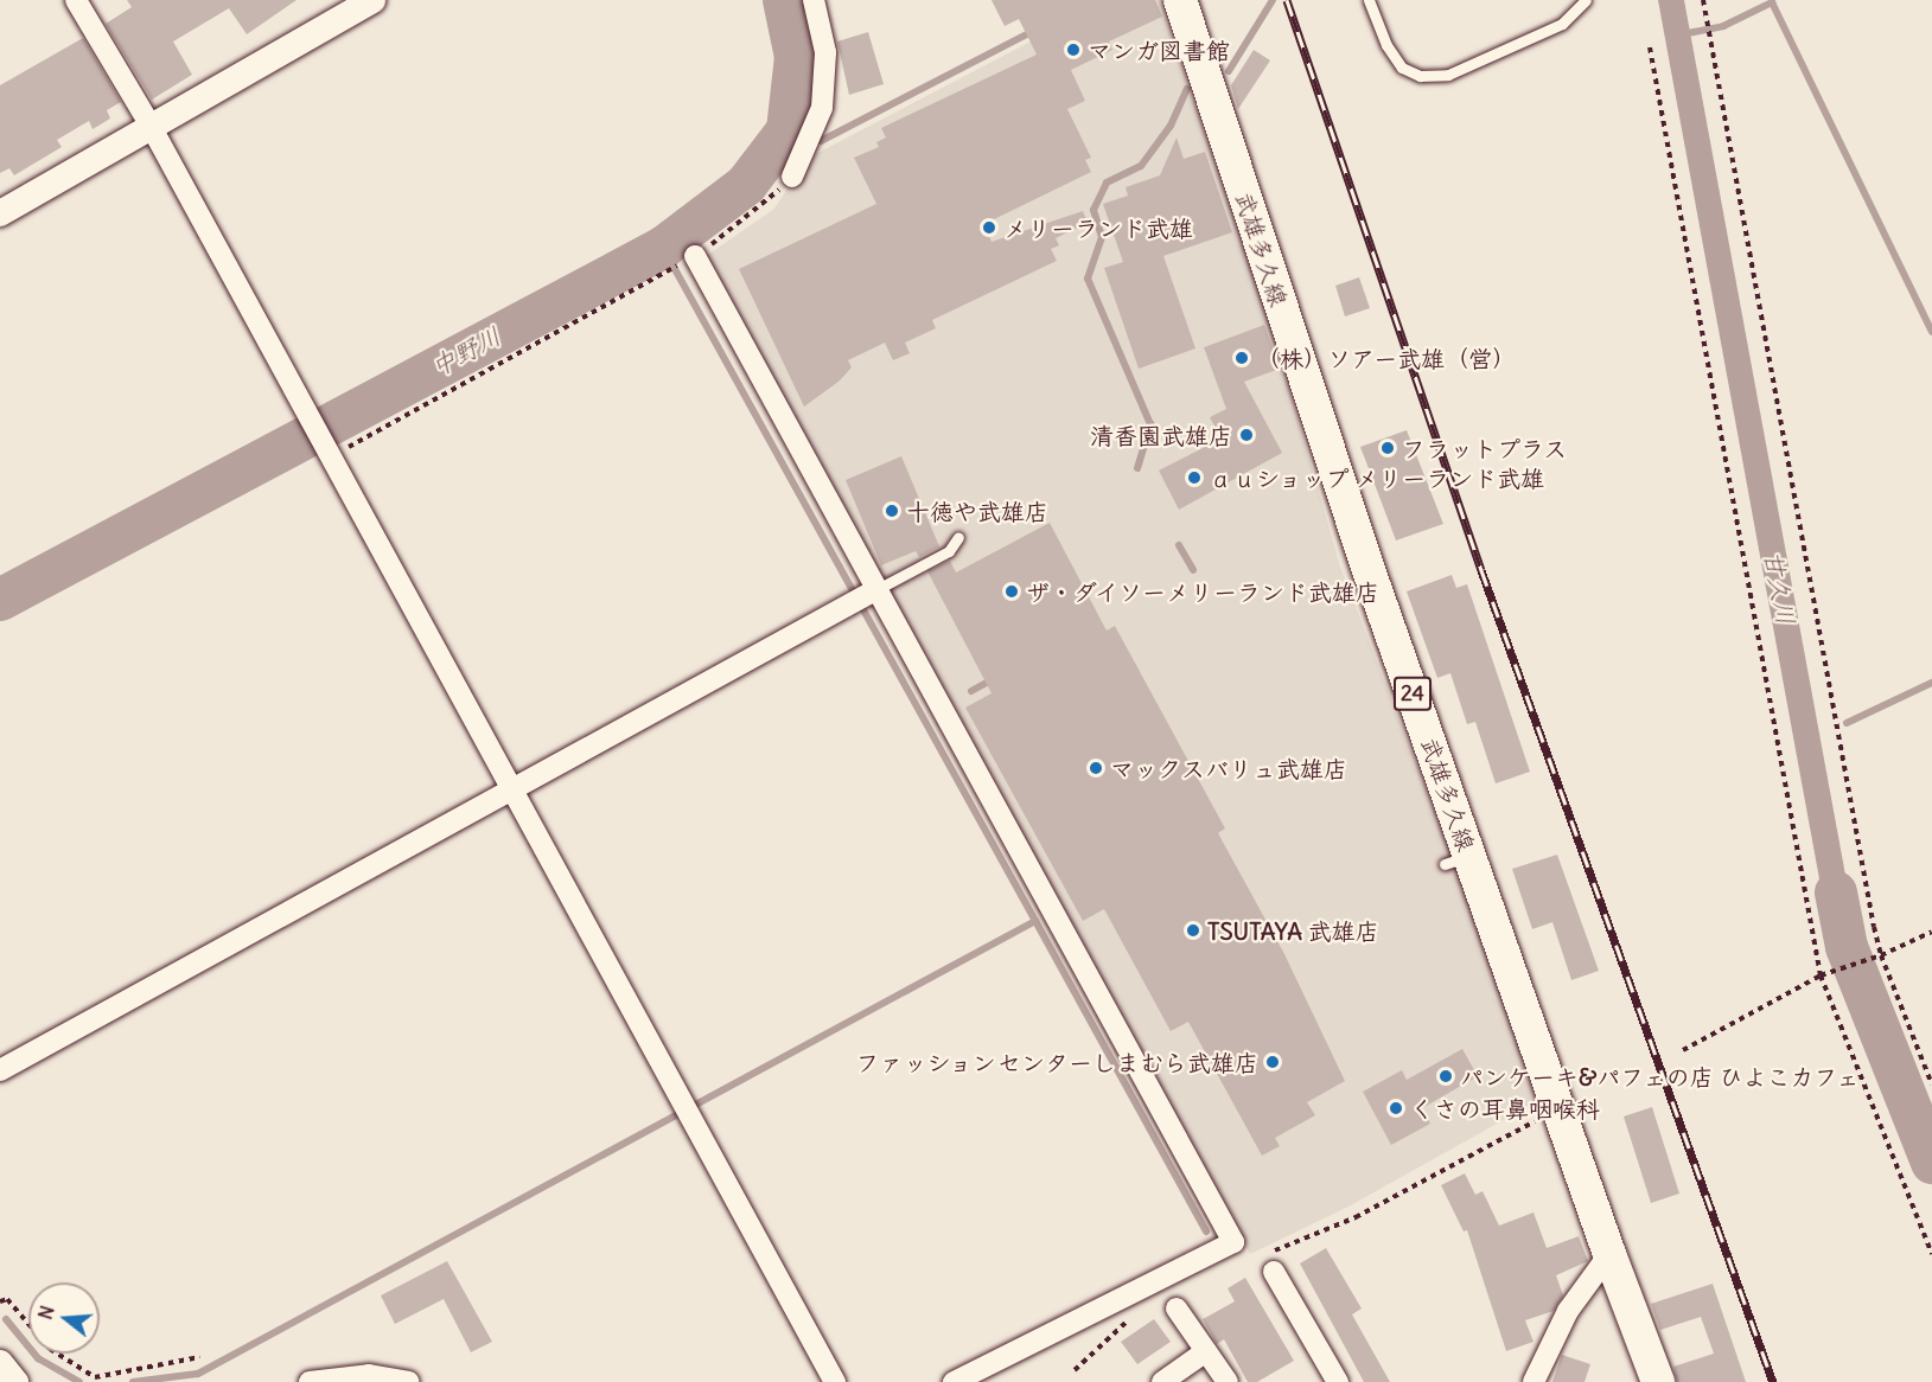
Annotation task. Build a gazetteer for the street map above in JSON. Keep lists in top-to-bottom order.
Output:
{
  "streets": {
    "main road": ["武雄多久線", "24"]
  },
  "water": ["中野川", "甘久川"],
  "places": [
    "マンガ図書館",
    "メリーランド武雄",
    "（株）ソアー武雄（営）",
    "清香園武雄店",
    "フラットプラス",
    "ａｕショップ メリーランド武雄",
    "十徳や武雄店",
    "ザ・ダイソーメリーランド武雄店",
    "マックスバリュ武雄店",
    "TSUTAYA 武雄店",
    "ファッションセンターしまむら武雄店",
    "パンケーキ&パフェの店 ひよこカフェ",
    "くさの耳鼻咽喉科"
  ],
  "north": "left"
}
